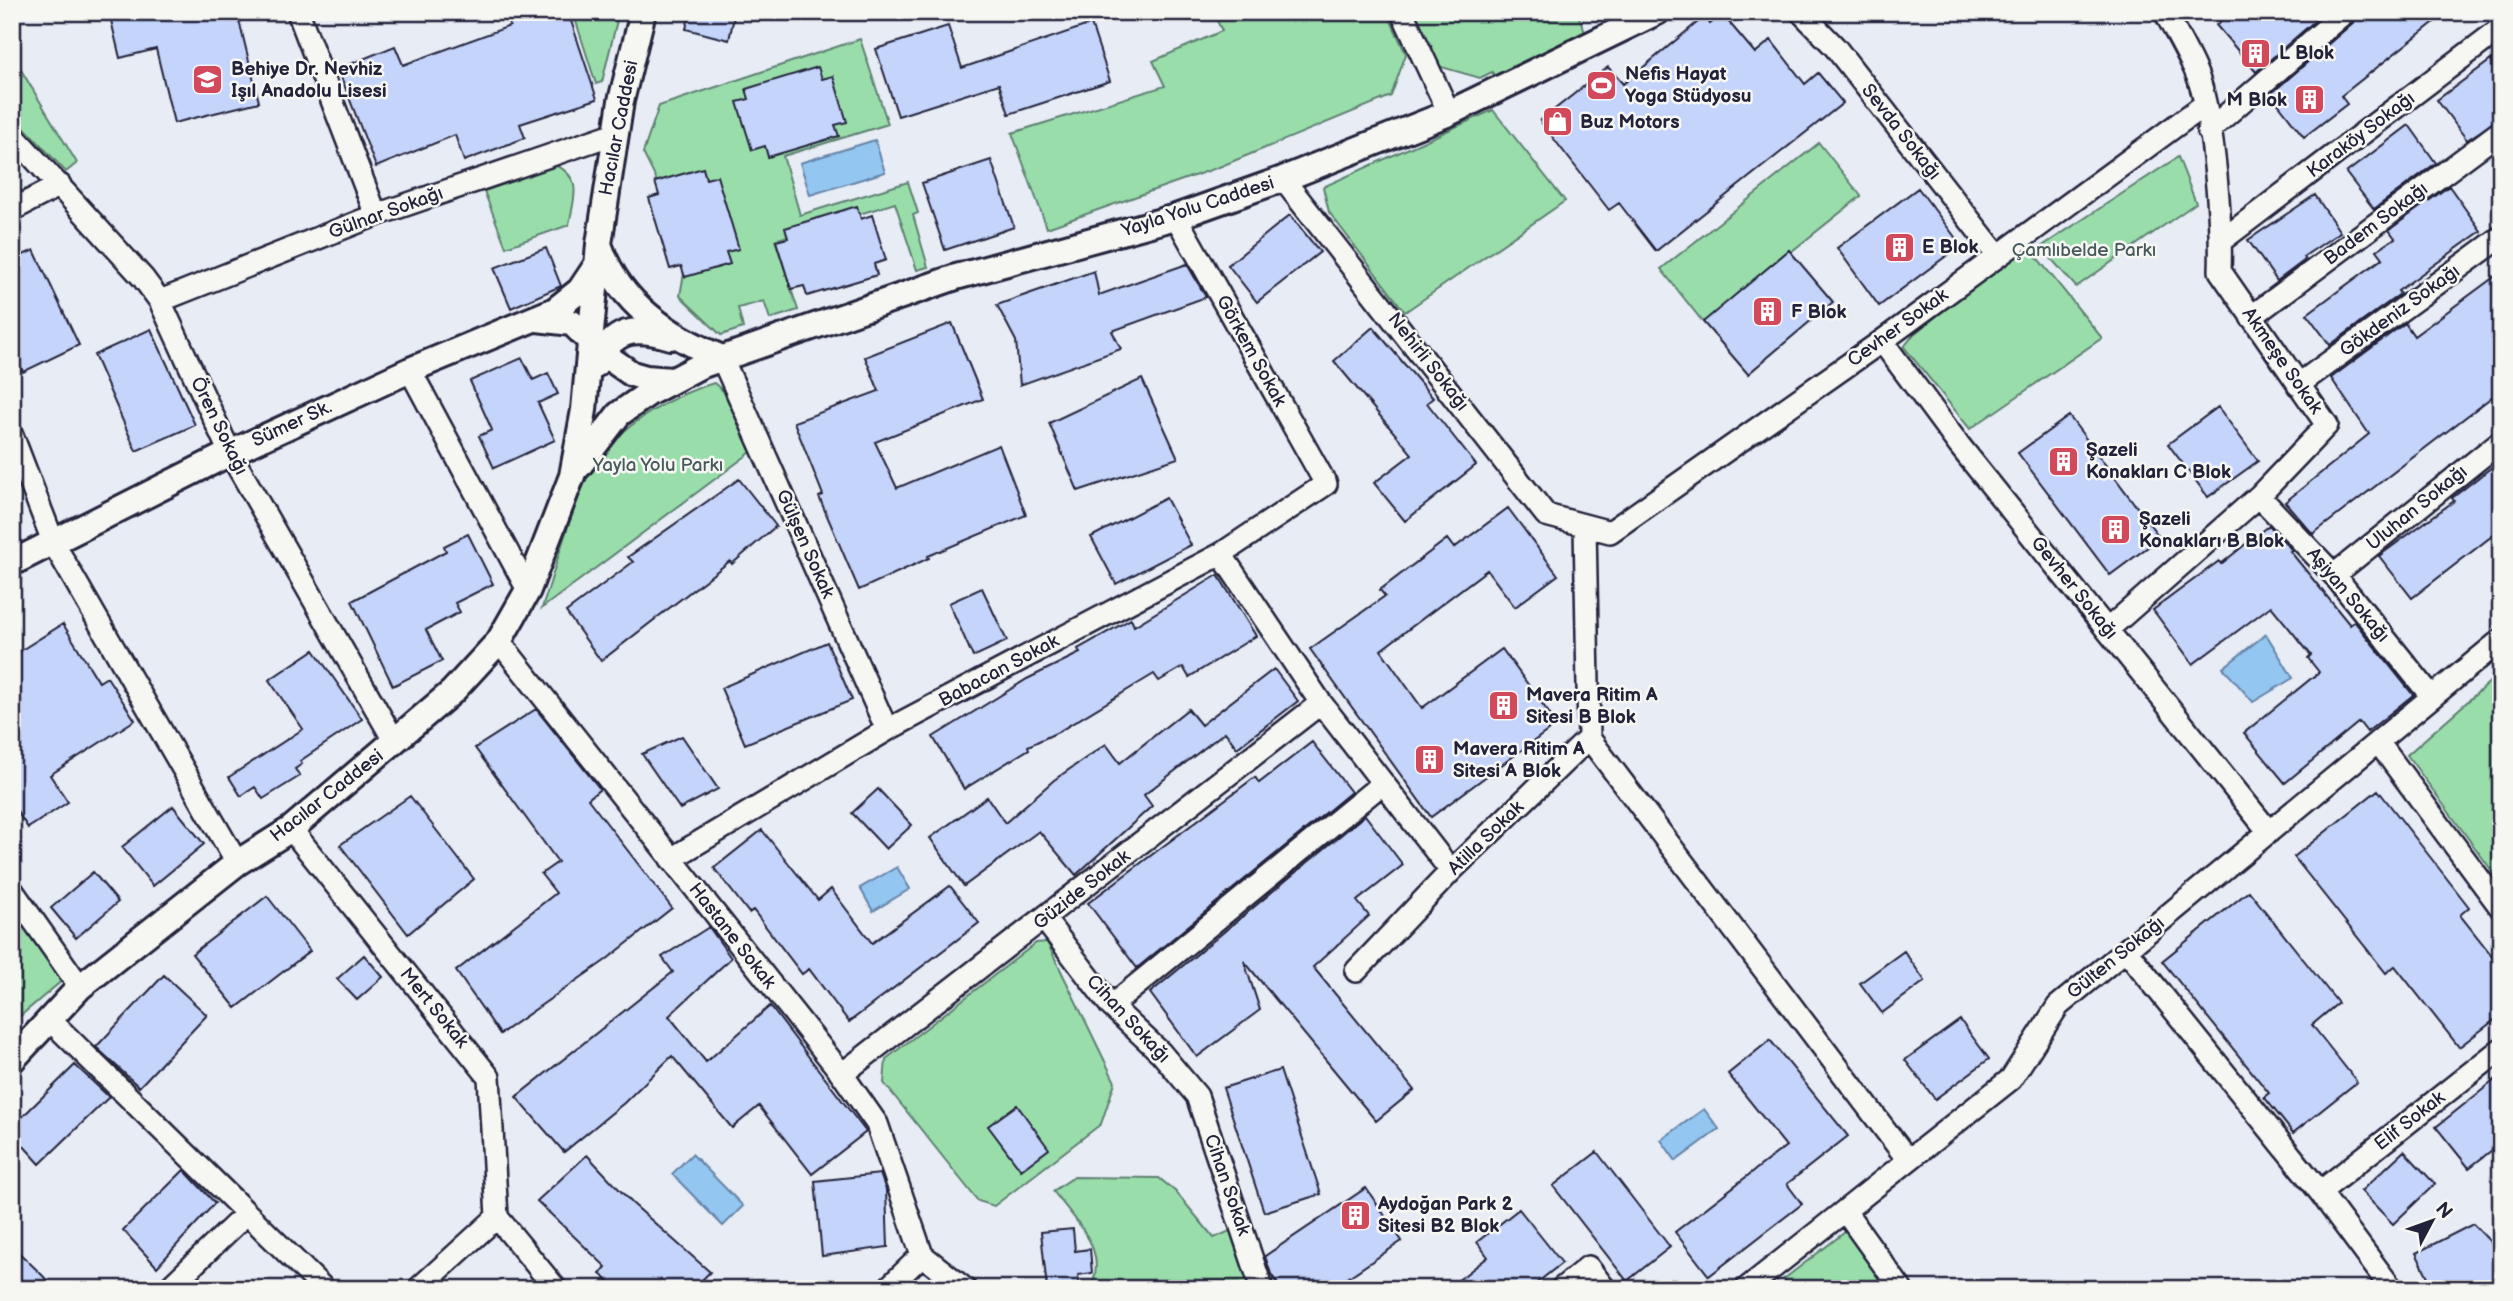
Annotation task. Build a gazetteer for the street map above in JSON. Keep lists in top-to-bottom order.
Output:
{
  "streets": {
    "street": [
      "Hacılar Caddesi",
      "Sevda Sokağı",
      "Karaköy Sokağı",
      "Yayla Yolu Caddesi",
      "Gülnar Sokağı",
      "Badem Sokağı",
      "Gökdeniz Sokağı",
      "Cevher Sokak",
      "Görkem Sokak",
      "Akmeşe Sokak",
      "Nehirli Sokağı",
      "Sümer Sk.",
      "Ören Sokağı",
      "Uluhan Sokağı",
      "Gülşen Sokak",
      "Gevher Sokağı",
      "Aşiyan Sokağı",
      "Babacan Sokak",
      "Atilla Sokak",
      "Güzide Sokak",
      "Hastane Sokak",
      "Gülten Sokağı",
      "Mert Sokak",
      "Cihan Sokağı",
      "Elif Sokak",
      "Cihan Sokak"
    ]
  },
  "crossings": [
    ["Hacılar Caddesi", "Yayla Yolu Caddesi"],
    ["Hacılar Caddesi", "Gülnar Sokağı"],
    ["Hacılar Caddesi", "Sümer Sk."],
    ["Hacılar Caddesi", "Ören Sokağı"],
    ["Hacılar Caddesi", "Hastane Sokak"],
    ["Hacılar Caddesi", "Mert Sokak"],
    ["Sevda Sokağı", "Cevher Sokak"],
    ["Karaköy Sokağı", "Akmeşe Sokak"],
    ["Yayla Yolu Caddesi", "Görkem Sokak"],
    ["Yayla Yolu Caddesi", "Nehirli Sokağı"],
    ["Yayla Yolu Caddesi", "Gülşen Sokak"],
    ["Gülnar Sokağı", "Ören Sokağı"],
    ["Badem Sokağı", "Akmeşe Sokak"],
    ["Gökdeniz Sokağı", "Akmeşe Sokak"],
    ["Cevher Sokak", "Akmeşe Sokak"],
    ["Cevher Sokak", "Nehirli Sokağı"],
    ["Cevher Sokak", "Gevher Sokağı"],
    ["Görkem Sokak", "Babacan Sokak"],
    ["Akmeşe Sokak", "Gevher Sokağı"],
    ["Akmeşe Sokak", "Aşiyan Sokağı"],
    ["Sümer Sk.", "Ören Sokağı"],
    ["Uluhan Sokağı", "Aşiyan Sokağı"],
    ["Gülşen Sokak", "Babacan Sokak"],
    ["Gevher Sokağı", "Gülten Sokağı"],
    ["Aşiyan Sokağı", "Gülten Sokağı"],
    ["Babacan Sokak", "Hastane Sokak"],
    ["Güzide Sokak", "Hastane Sokak"],
    ["Güzide Sokak", "Cihan Sokağı"],
    ["Cihan Sokağı", "Cihan Sokak"]
  ],
  "parks": ["Çamlıbelde Parkı", "Yayla Yolu Parkı"],
  "places": {
    "building": [
      "L Blok",
      "M Blok",
      "E Blok",
      "F Blok",
      "Şazeli Konakları C Blok",
      "Şazeli Konakları B Blok",
      "Mavera Ritim A Sitesi B Blok",
      "Mavera Ritim A Sitesi A Blok",
      "Aydoğan Park 2 Sitesi B2 Blok"
    ],
    "school or university": ["Behiye Dr. Nevhiz Işıl Anadolu Lisesi"],
    "sports": ["Nefis Hayat Yoga Stüdyosu"],
    "shop": ["Buz Motors"]
  },
  "north": "top right"
}
